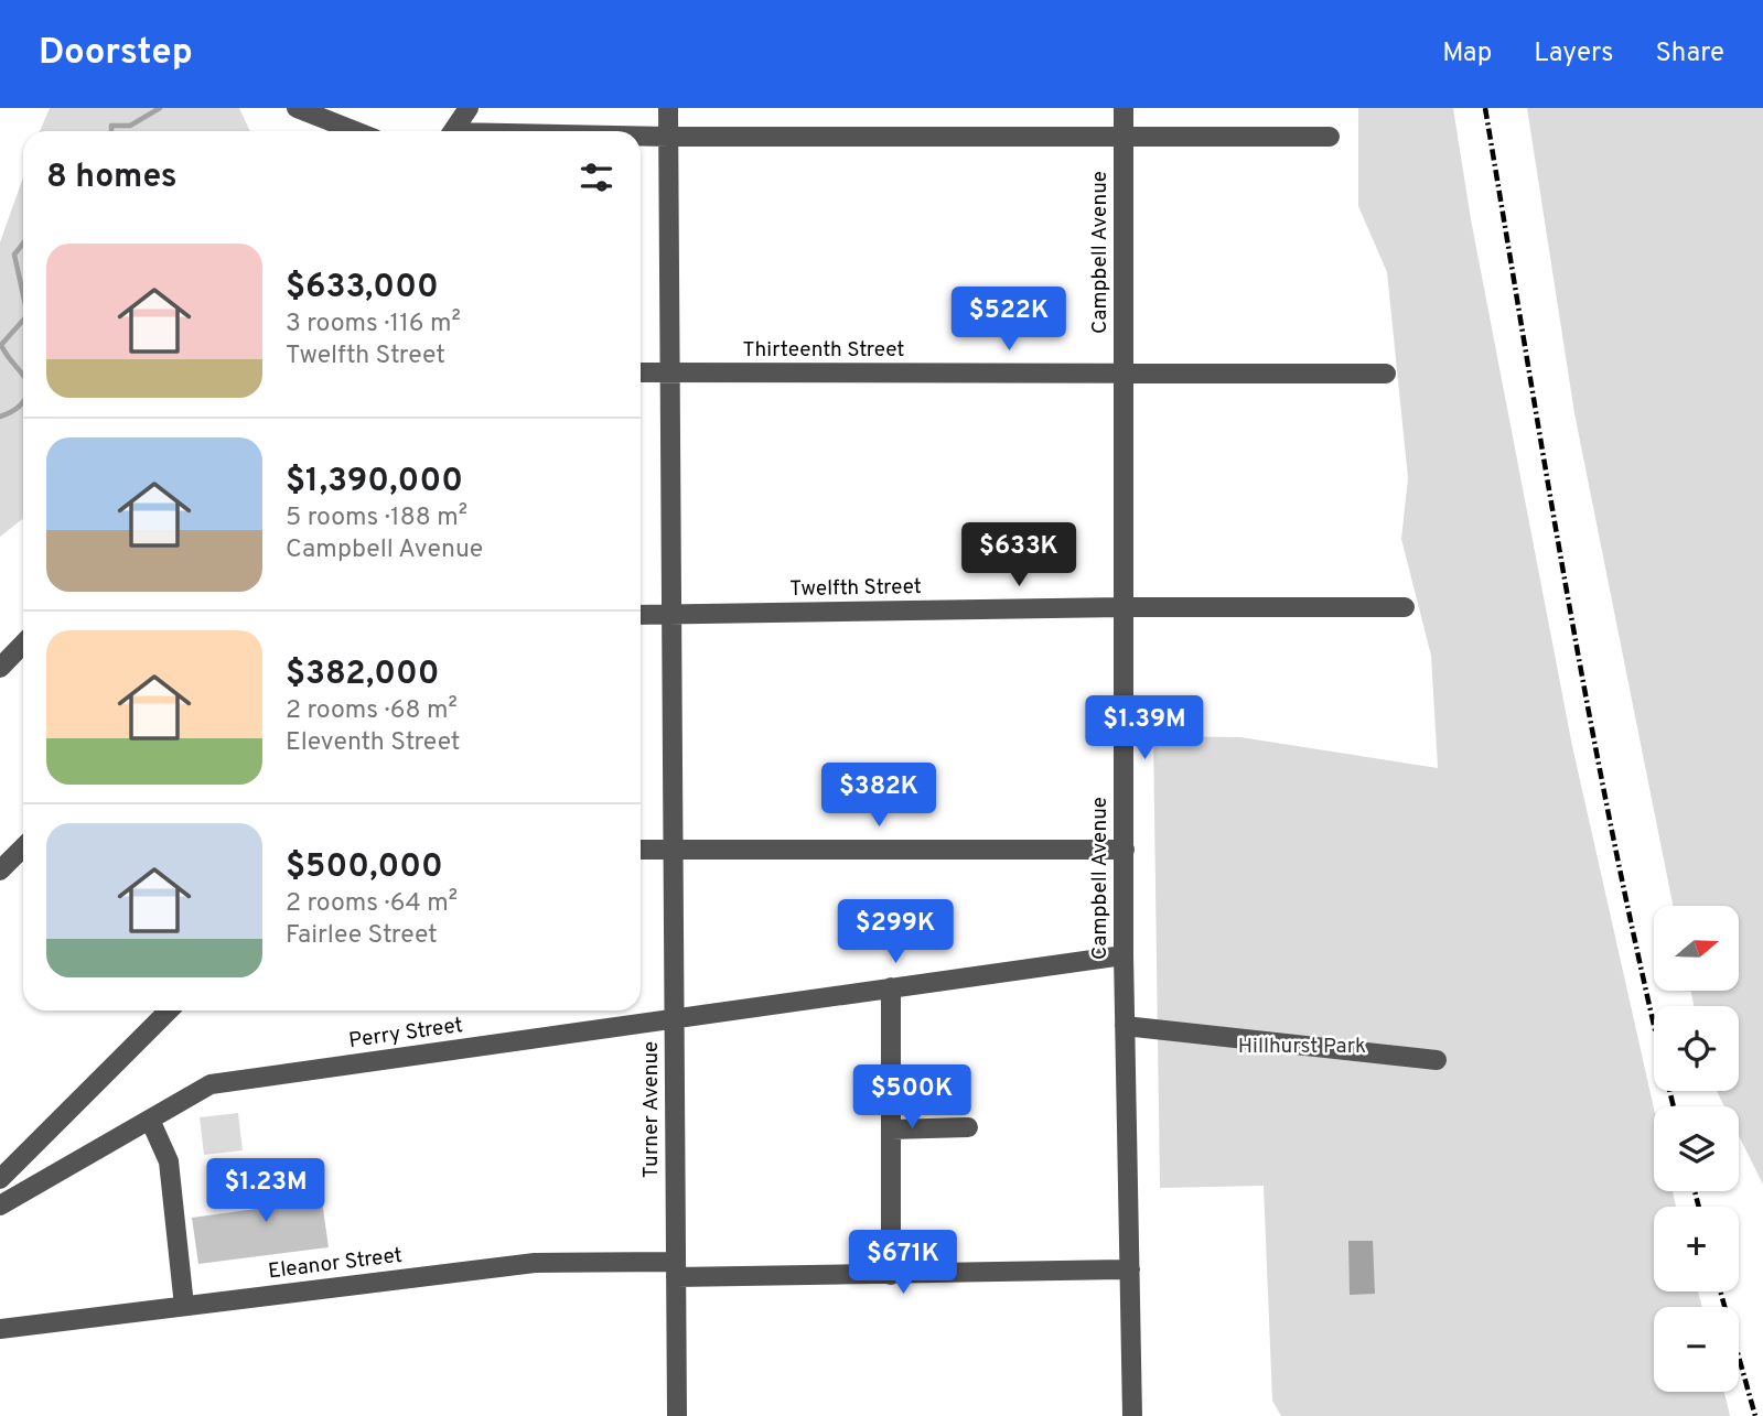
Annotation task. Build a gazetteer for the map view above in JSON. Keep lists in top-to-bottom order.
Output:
{
  "streets": {
    "street": [
      "Campbell Avenue",
      "Thirteenth Street",
      "Twelfth Street",
      "Perry Street",
      "Turner Avenue",
      "Eleanor Street"
    ]
  },
  "crossings": [
    ["Campbell Avenue", "Thirteenth Street"],
    ["Campbell Avenue", "Twelfth Street"],
    ["Campbell Avenue", "Perry Street"],
    ["Campbell Avenue", "Eleanor Street"],
    ["Thirteenth Street", "Turner Avenue"],
    ["Twelfth Street", "Turner Avenue"],
    ["Perry Street", "Turner Avenue"],
    ["Turner Avenue", "Eleanor Street"]
  ],
  "parks": ["Hillhurst Park"],
  "north": "right",
  "page": {
    "header": "Doorstep",
    "nav": ["Map", "Layers", "Share"],
    "heading": "8 homes",
    "list": [
      {
        "name": "$633,000",
        "note": "3 rooms · 116 m² · Twelfth Street"
      },
      {
        "name": "$1,390,000",
        "note": "5 rooms · 188 m² · Campbell Avenue"
      },
      {
        "name": "$382,000",
        "note": "2 rooms · 68 m² · Eleventh Street"
      },
      {
        "name": "$500,000",
        "note": "2 rooms · 64 m² · Fairlee Street"
      }
    ],
    "price": [
      "$522K",
      "$633K",
      "$1.39M",
      "$382K",
      "$299K",
      "$500K",
      "$1.23M",
      "$671K"
    ],
    "map_buttons": ["+", "−"]
  }
}
